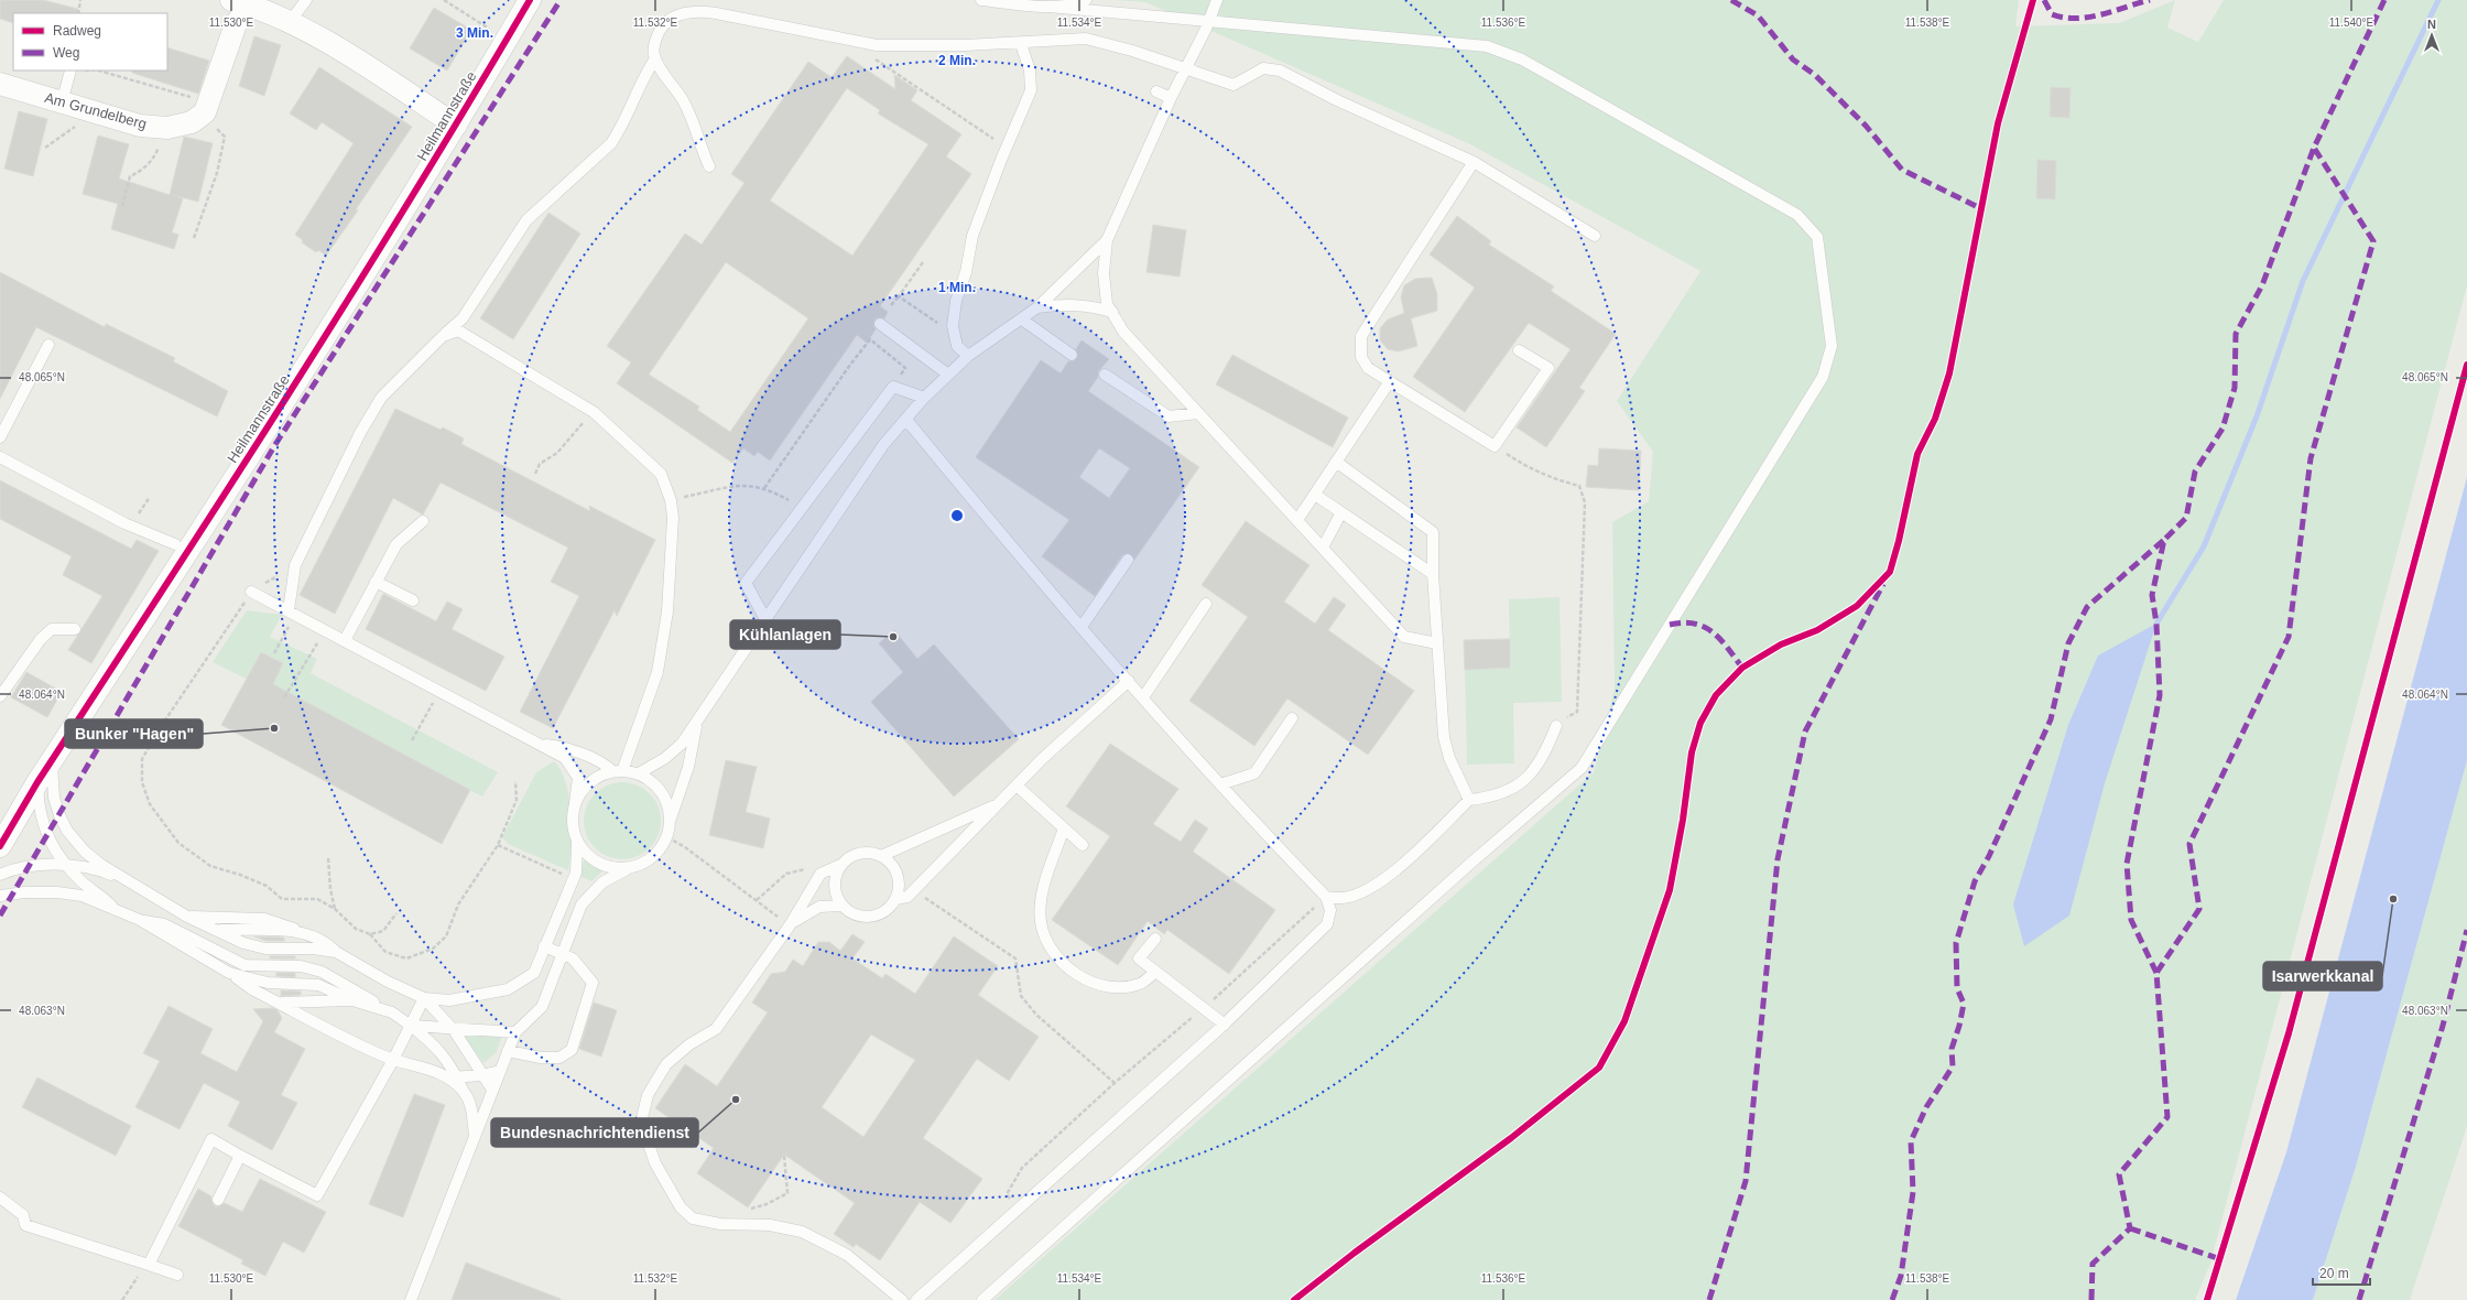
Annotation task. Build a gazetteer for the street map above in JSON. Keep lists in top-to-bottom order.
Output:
{
  "streets": {
    "street": ["Am Grundelberg", "Heilmannstraße"]
  },
  "places": [
    "Kühlanlagen",
    "Bunker \"Hagen\"",
    "Isarwerkkanal",
    "Bundesnachrichtendienst"
  ],
  "legend": ["Radweg", "Weg"],
  "scale_bar": "20 m",
  "north": "top",
  "coordinates": [
    "11.530°E",
    "11.532°E",
    "11.534°E",
    "11.536°E",
    "11.538°E",
    "11.540°E",
    "48.065°N",
    "48.064°N",
    "48.063°N"
  ],
  "rings": ["3 Min.", "2 Min.", "1 Min."]
}
